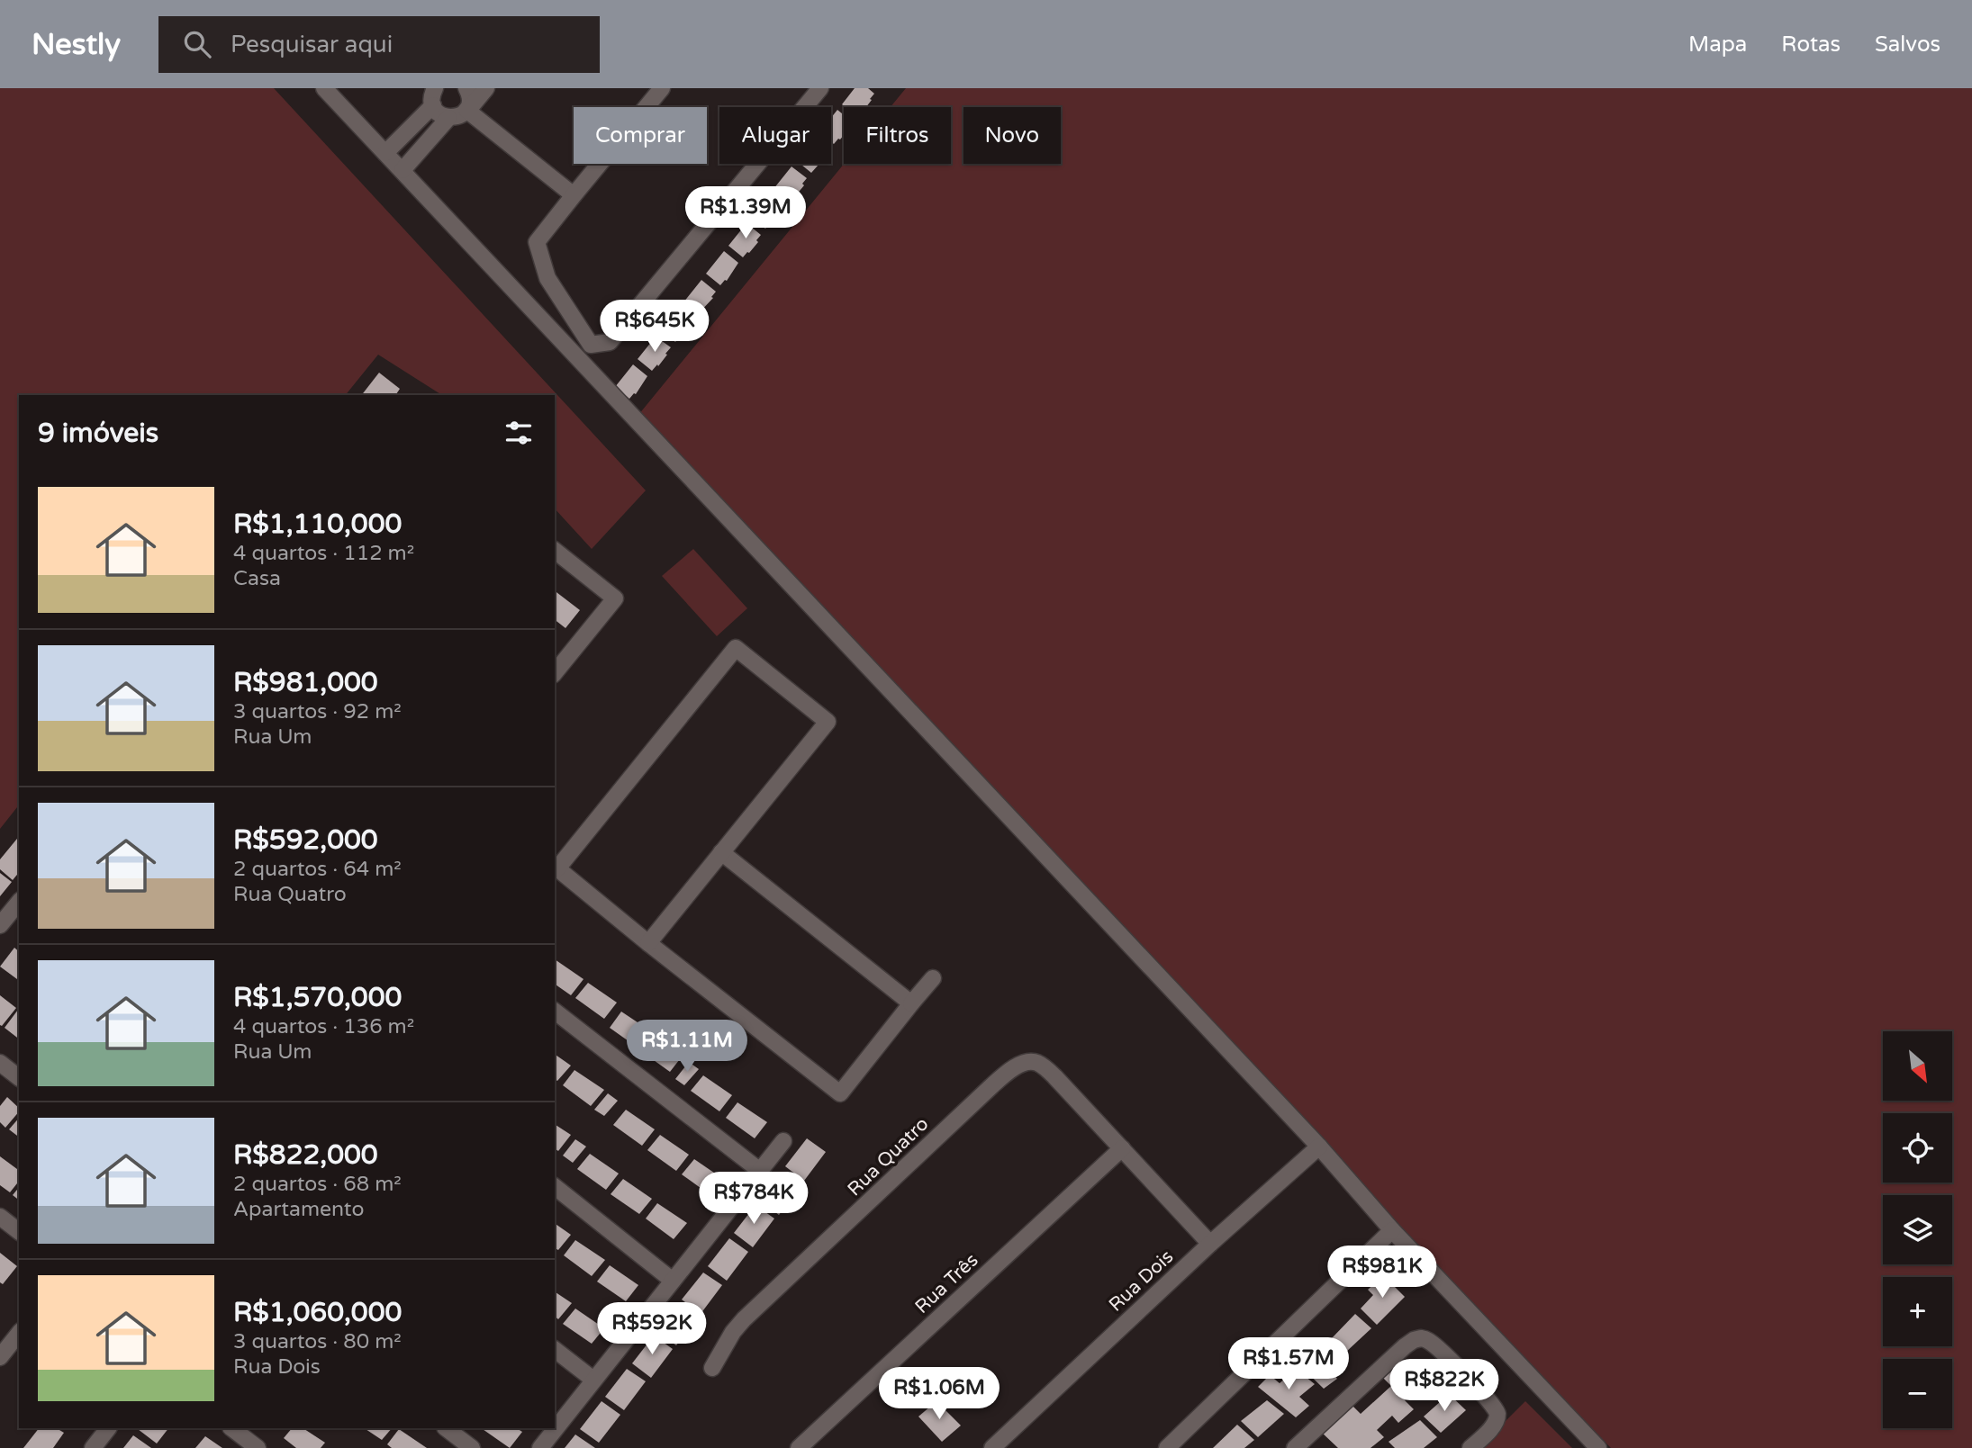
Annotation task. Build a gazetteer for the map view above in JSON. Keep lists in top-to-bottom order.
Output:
{
  "streets": {
    "street": ["Rua Quatro", "Rua Dois", "Rua Três"]
  },
  "crossings": [
    ["Rua Quatro", "Rua Três"]
  ],
  "north": "bottom right",
  "page": {
    "header": "Nestly",
    "search": "Pesquisar aqui",
    "nav": ["Mapa", "Rotas", "Salvos"],
    "chip": [
      "Comprar",
      "Alugar",
      "Filtros",
      "Novo"
    ],
    "price": [
      "R$1.39M",
      "R$645K",
      "R$1.11M",
      "R$784K",
      "R$981K",
      "R$592K",
      "R$1.57M",
      "R$822K",
      "R$1.06M"
    ],
    "heading": "9 imóveis",
    "list": [
      {
        "name": "R$1,110,000",
        "note": "4 quartos · 112 m² · Casa"
      },
      {
        "name": "R$981,000",
        "note": "3 quartos · 92 m² · Rua Um"
      },
      {
        "name": "R$592,000",
        "note": "2 quartos · 64 m² · Rua Quatro"
      },
      {
        "name": "R$1,570,000",
        "note": "4 quartos · 136 m² · Rua Um"
      },
      {
        "name": "R$822,000",
        "note": "2 quartos · 68 m² · Apartamento"
      },
      {
        "name": "R$1,060,000",
        "note": "3 quartos · 80 m² · Rua Dois"
      }
    ],
    "map_buttons": ["+", "−"]
  }
}
